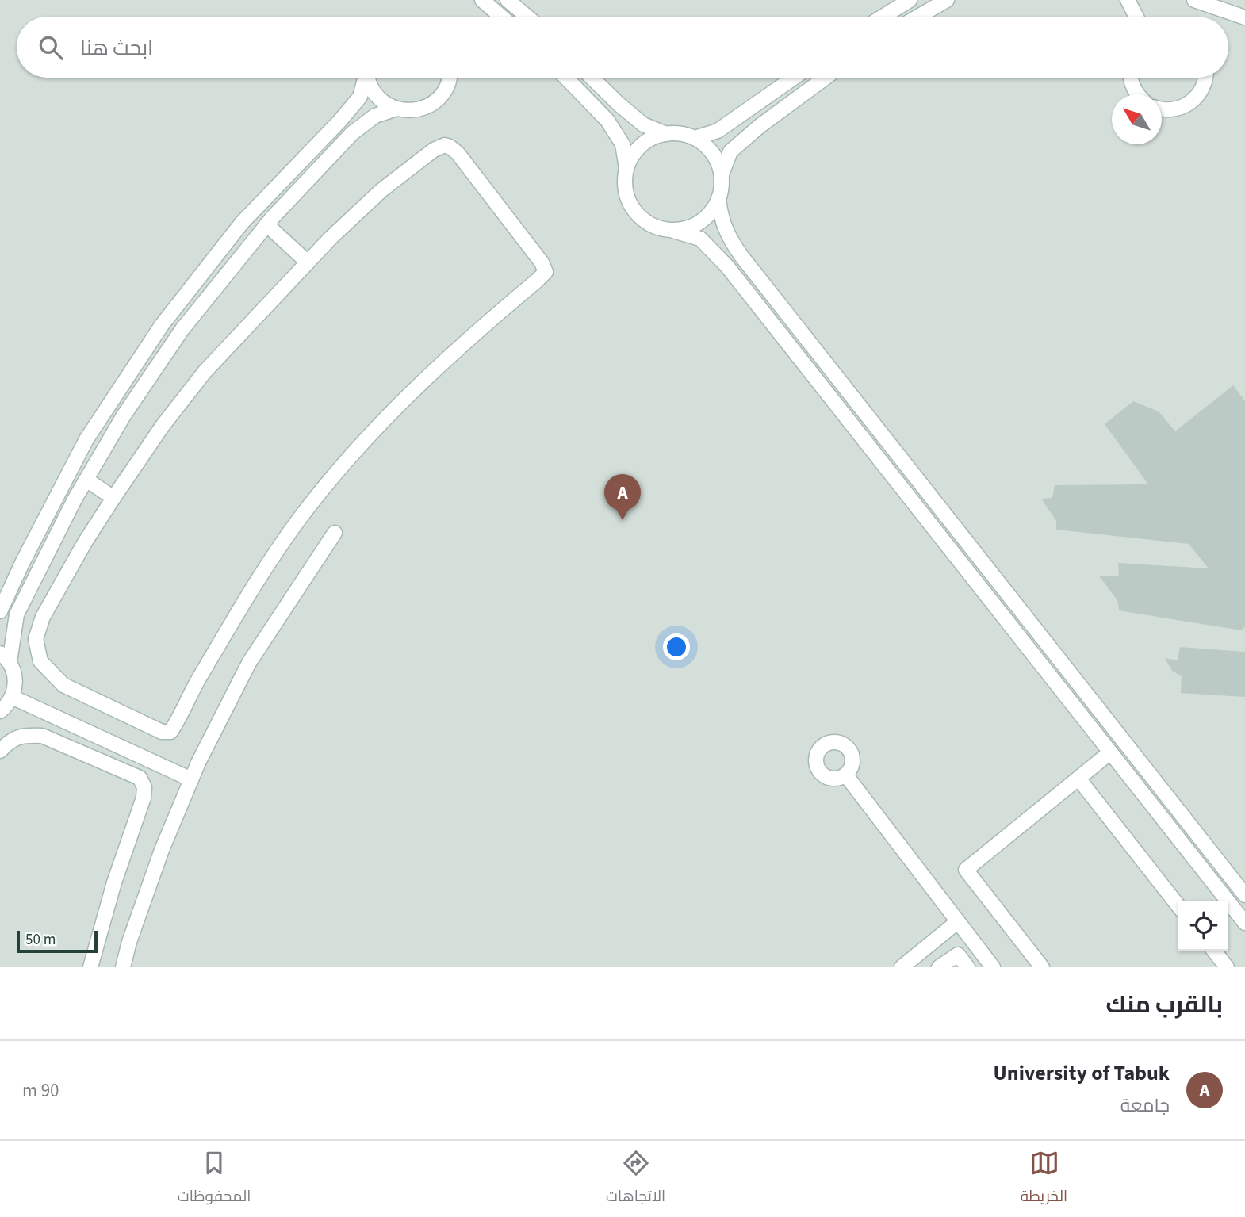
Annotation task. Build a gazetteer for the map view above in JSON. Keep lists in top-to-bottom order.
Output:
{
  "scale_bar": "50 m",
  "north": "top left",
  "page": {
    "search": "ابحث هنا",
    "pins": "A",
    "scale": "50 m",
    "heading": "بالقرب منك",
    "list": [
      {
        "mark": "A",
        "name": "University of Tabuk",
        "note": "جامعة",
        "value": "90 m"
      }
    ],
    "nav": ["الخريطة", "الاتجاهات", "المحفوظات"]
  }
}
